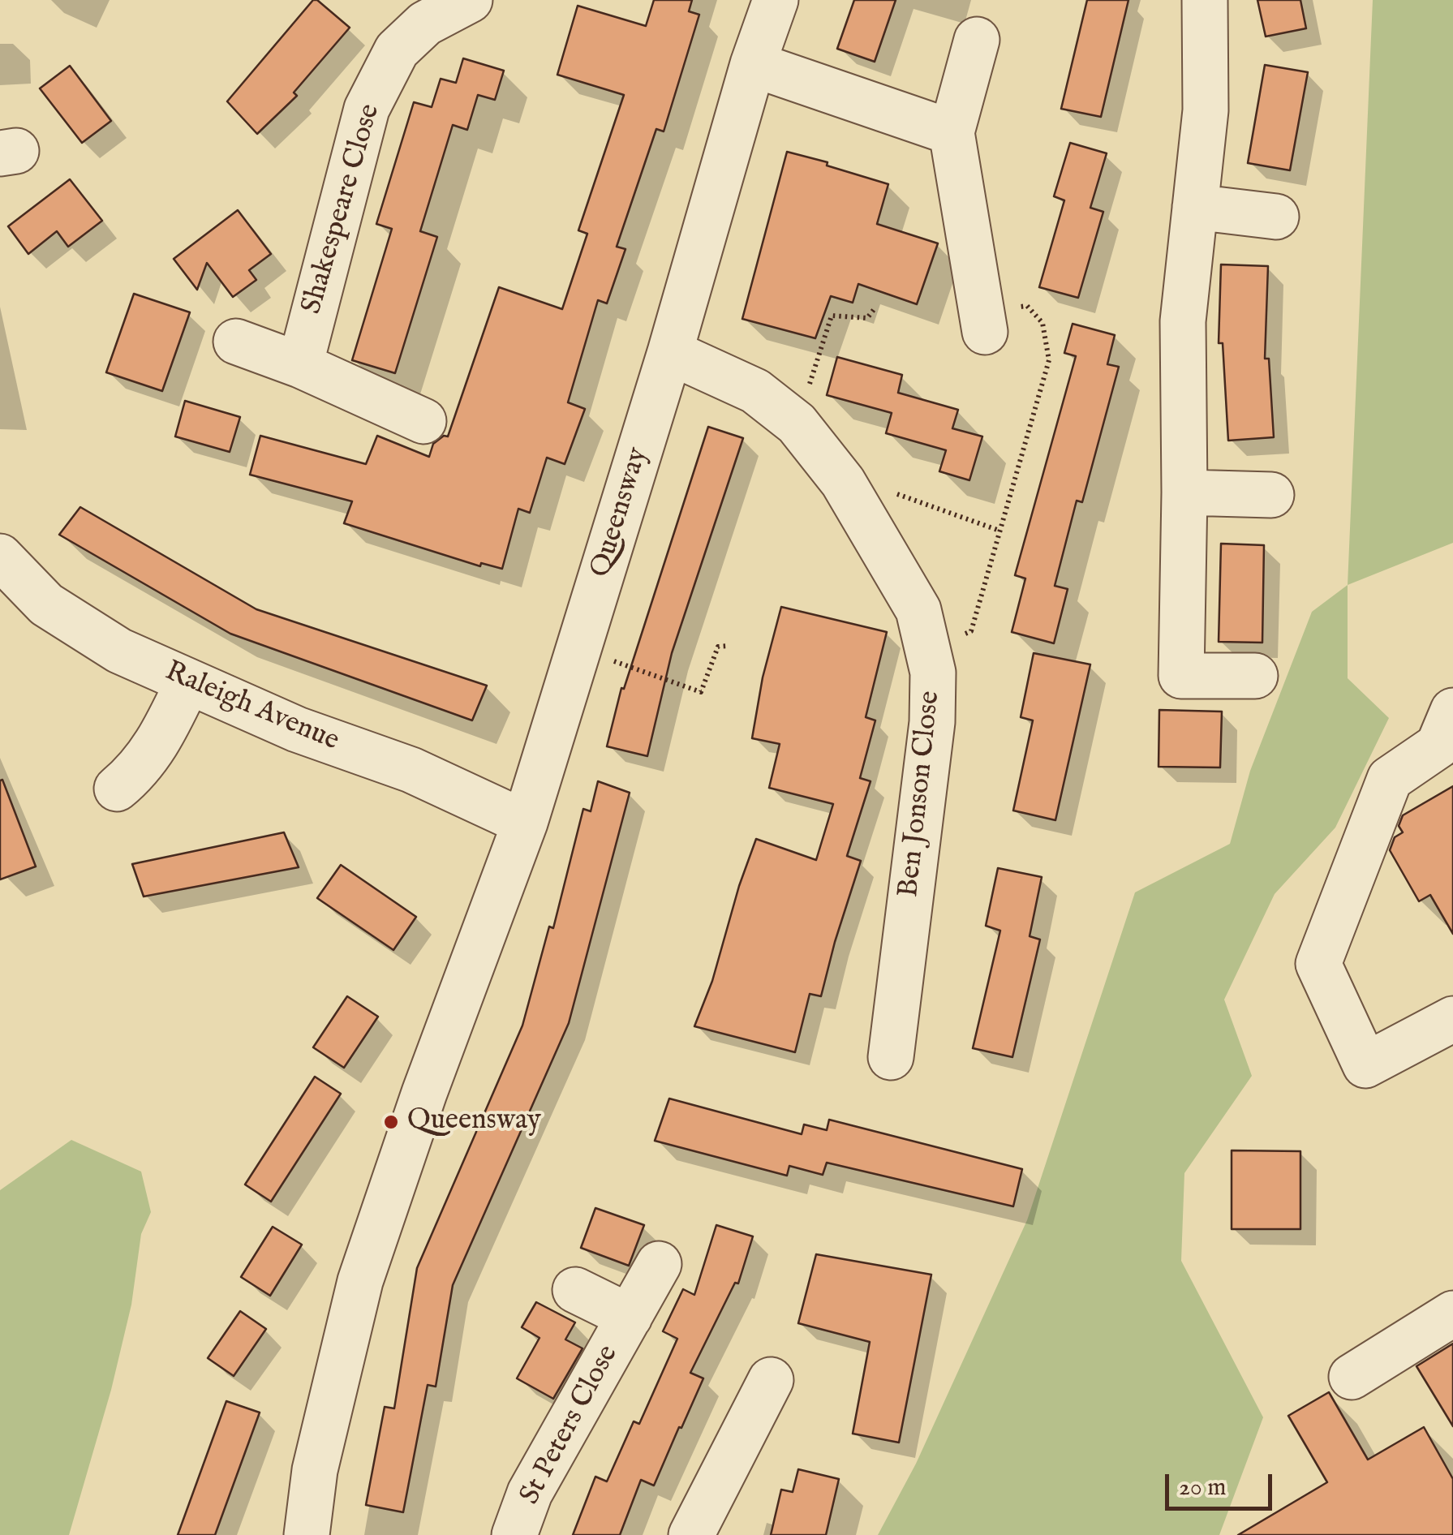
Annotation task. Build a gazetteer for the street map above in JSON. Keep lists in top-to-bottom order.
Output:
{
  "streets": {
    "street": [
      "Shakespeare Close",
      "Queensway",
      "Raleigh Avenue",
      "Ben Jonson Close",
      "St Peters Close"
    ]
  },
  "crossings": [
    ["Queensway", "Raleigh Avenue"],
    ["Queensway", "Ben Jonson Close"]
  ],
  "places": ["Queensway"],
  "scale_bar": "20 m"
}
